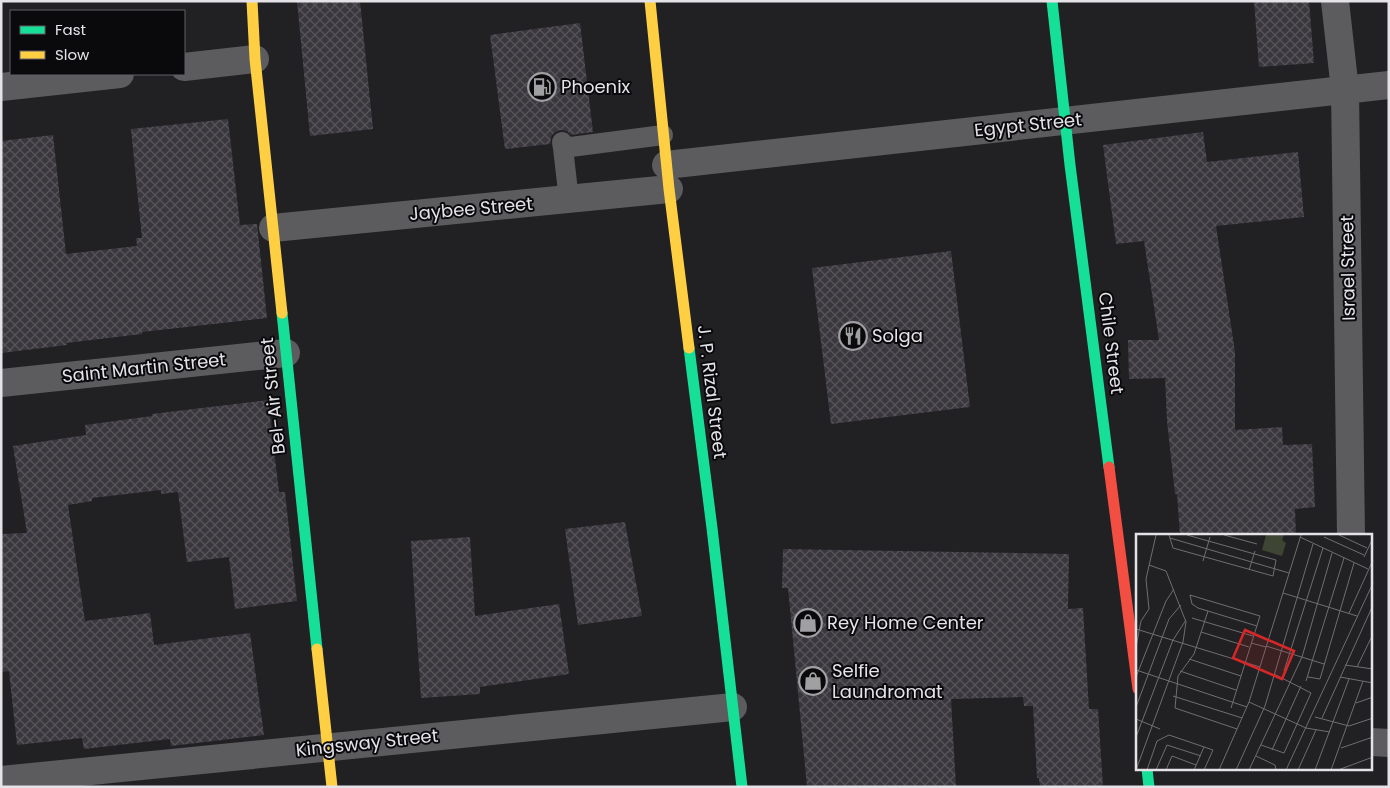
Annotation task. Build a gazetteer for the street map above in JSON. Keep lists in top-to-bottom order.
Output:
{
  "streets": {
    "street": [
      "Egypt Street",
      "Jaybee Street",
      "Israel Street",
      "Chile Street",
      "Saint Martin Street",
      "J. P. Rizal Street",
      "Bel-Air Street",
      "Kingsway Street"
    ]
  },
  "crossings": [
    ["Egypt Street", "Jaybee Street"],
    ["Egypt Street", "Israel Street"],
    ["Egypt Street", "Chile Street"],
    ["Egypt Street", "J. P. Rizal Street"],
    ["Jaybee Street", "J. P. Rizal Street"],
    ["Jaybee Street", "Bel-Air Street"],
    ["Saint Martin Street", "Bel-Air Street"],
    ["J. P. Rizal Street", "Kingsway Street"],
    ["Bel-Air Street", "Kingsway Street"]
  ],
  "places": {
    "fuel station": ["Phoenix"],
    "restaurant": ["Solga"],
    "shop": ["Rey Home Center", "Selfie Laundromat"]
  },
  "legend": ["Fast", "Slow"]
}
